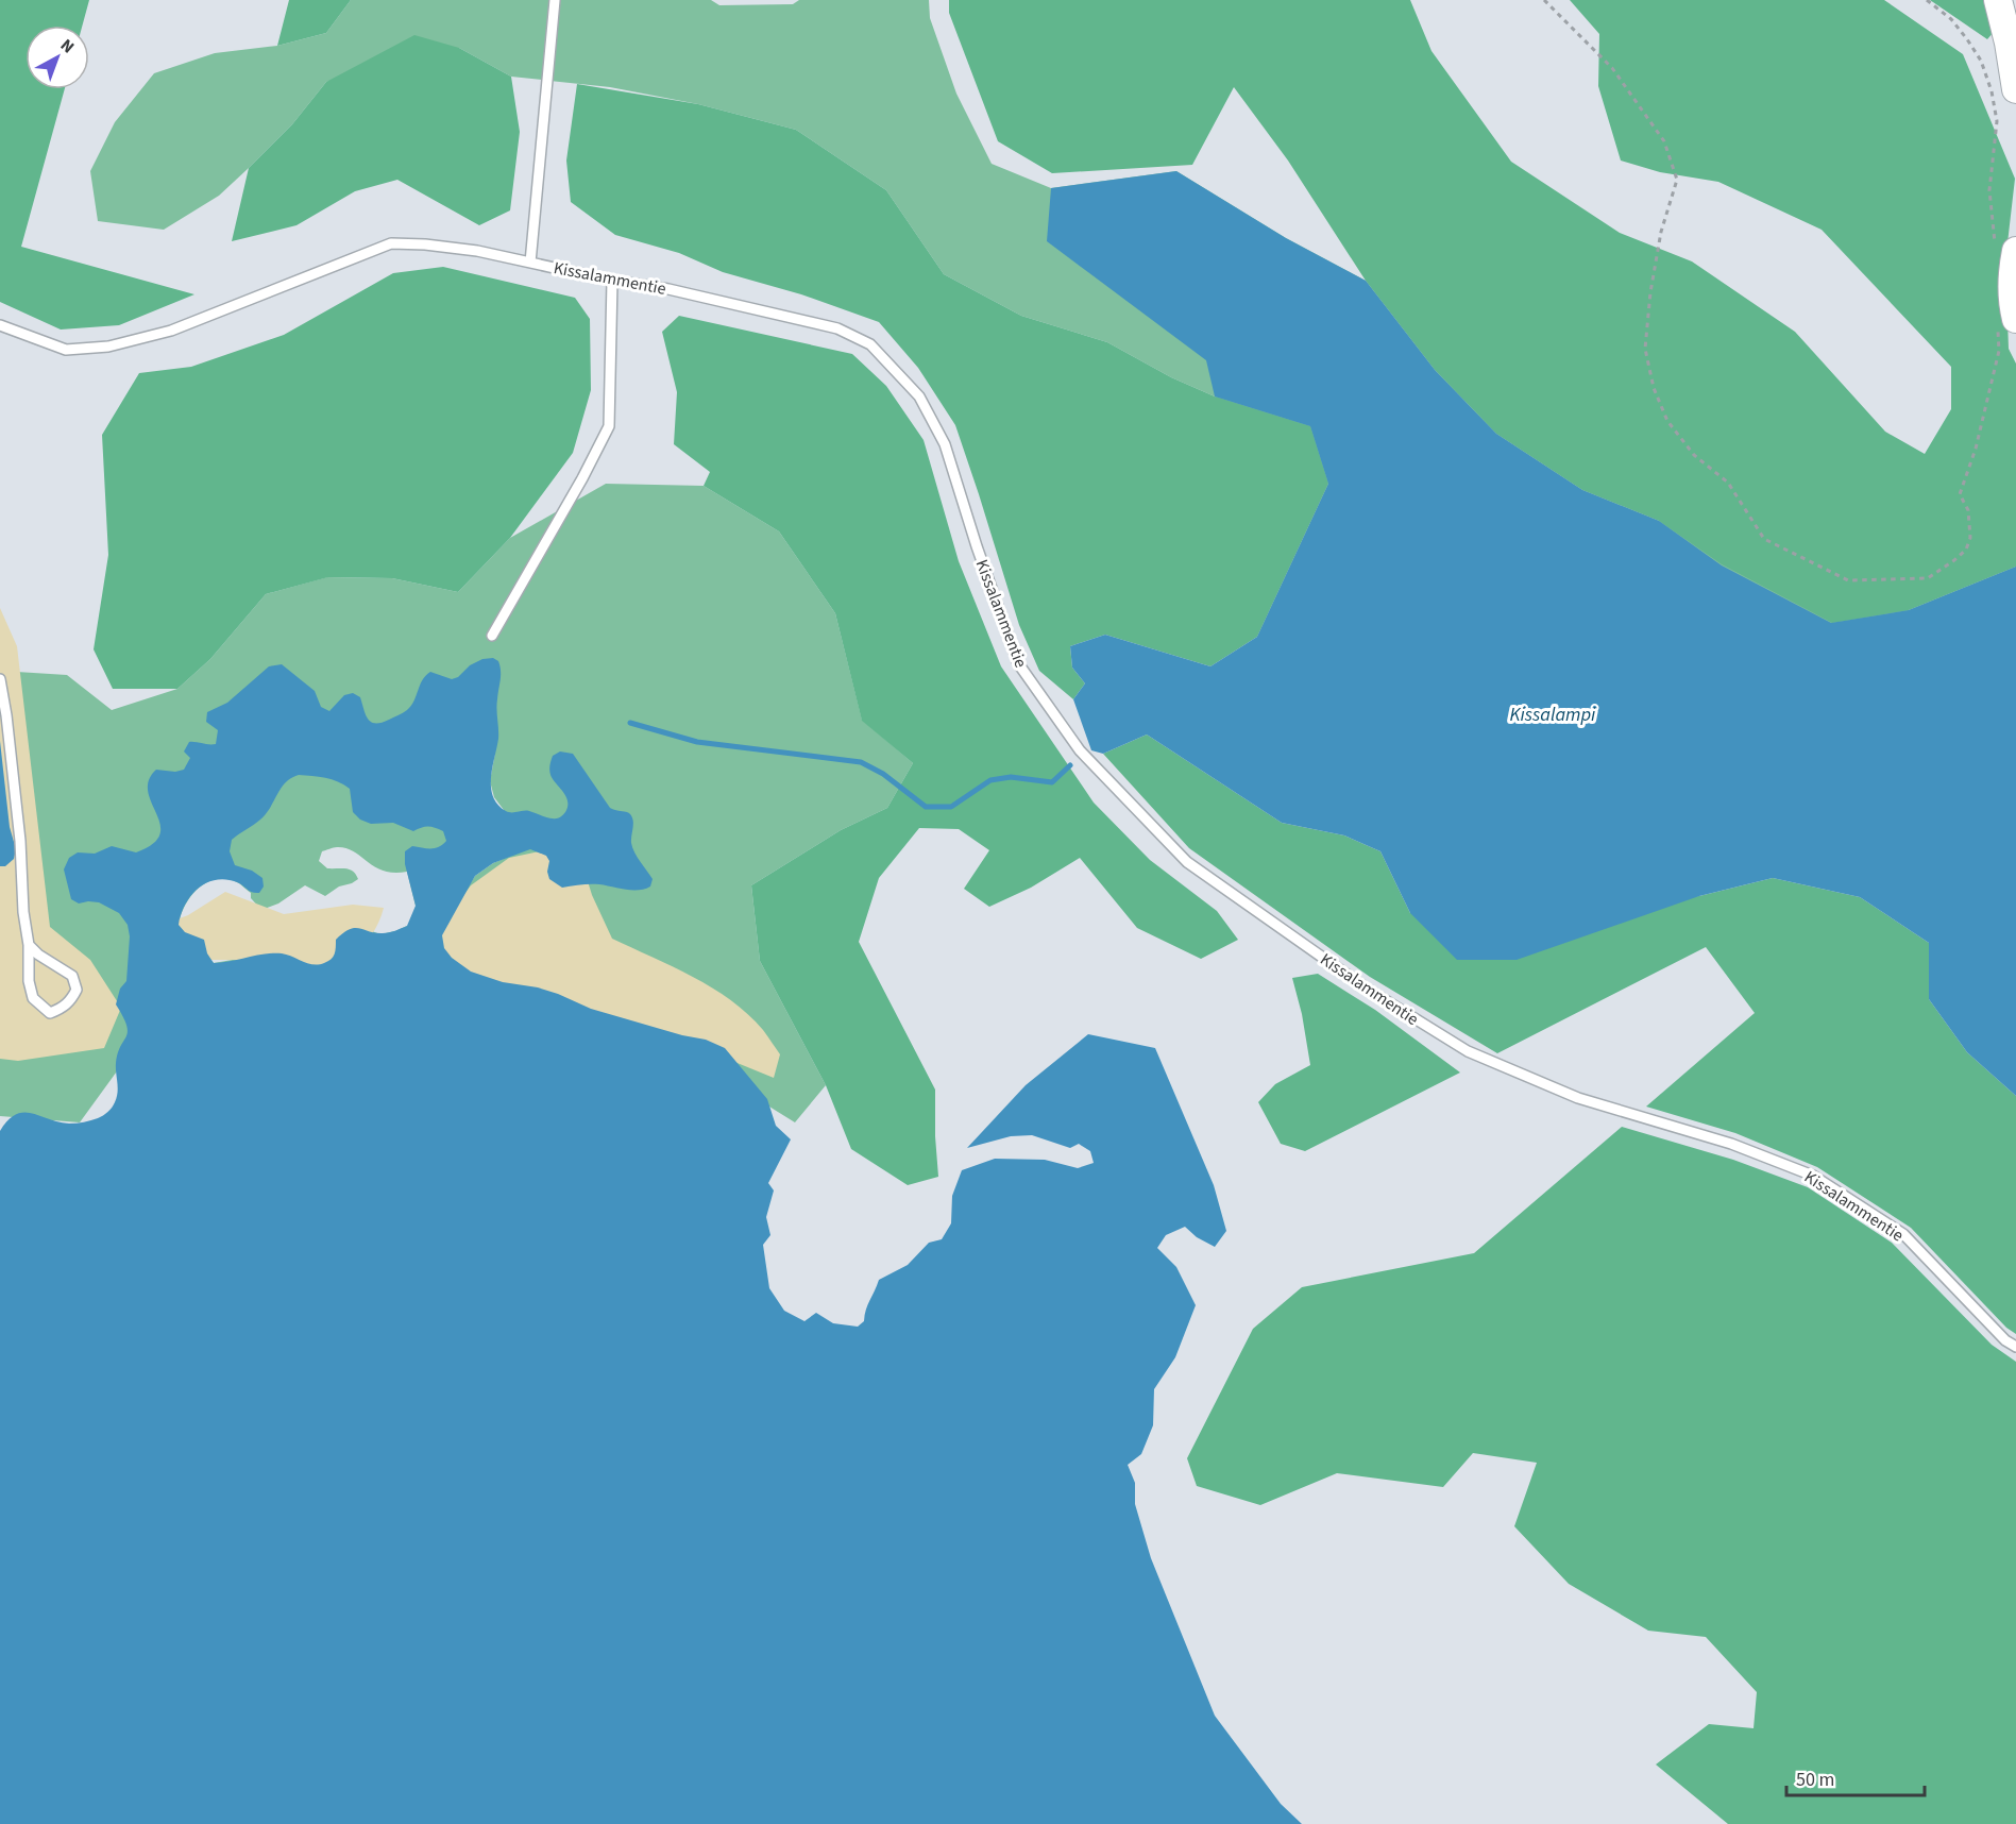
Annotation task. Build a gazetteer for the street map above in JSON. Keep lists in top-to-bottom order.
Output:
{
  "streets": {
    "lane": ["Kissalammentie"]
  },
  "water": ["Kissalampi"],
  "scale_bar": "50 m",
  "north": "top right"
}
